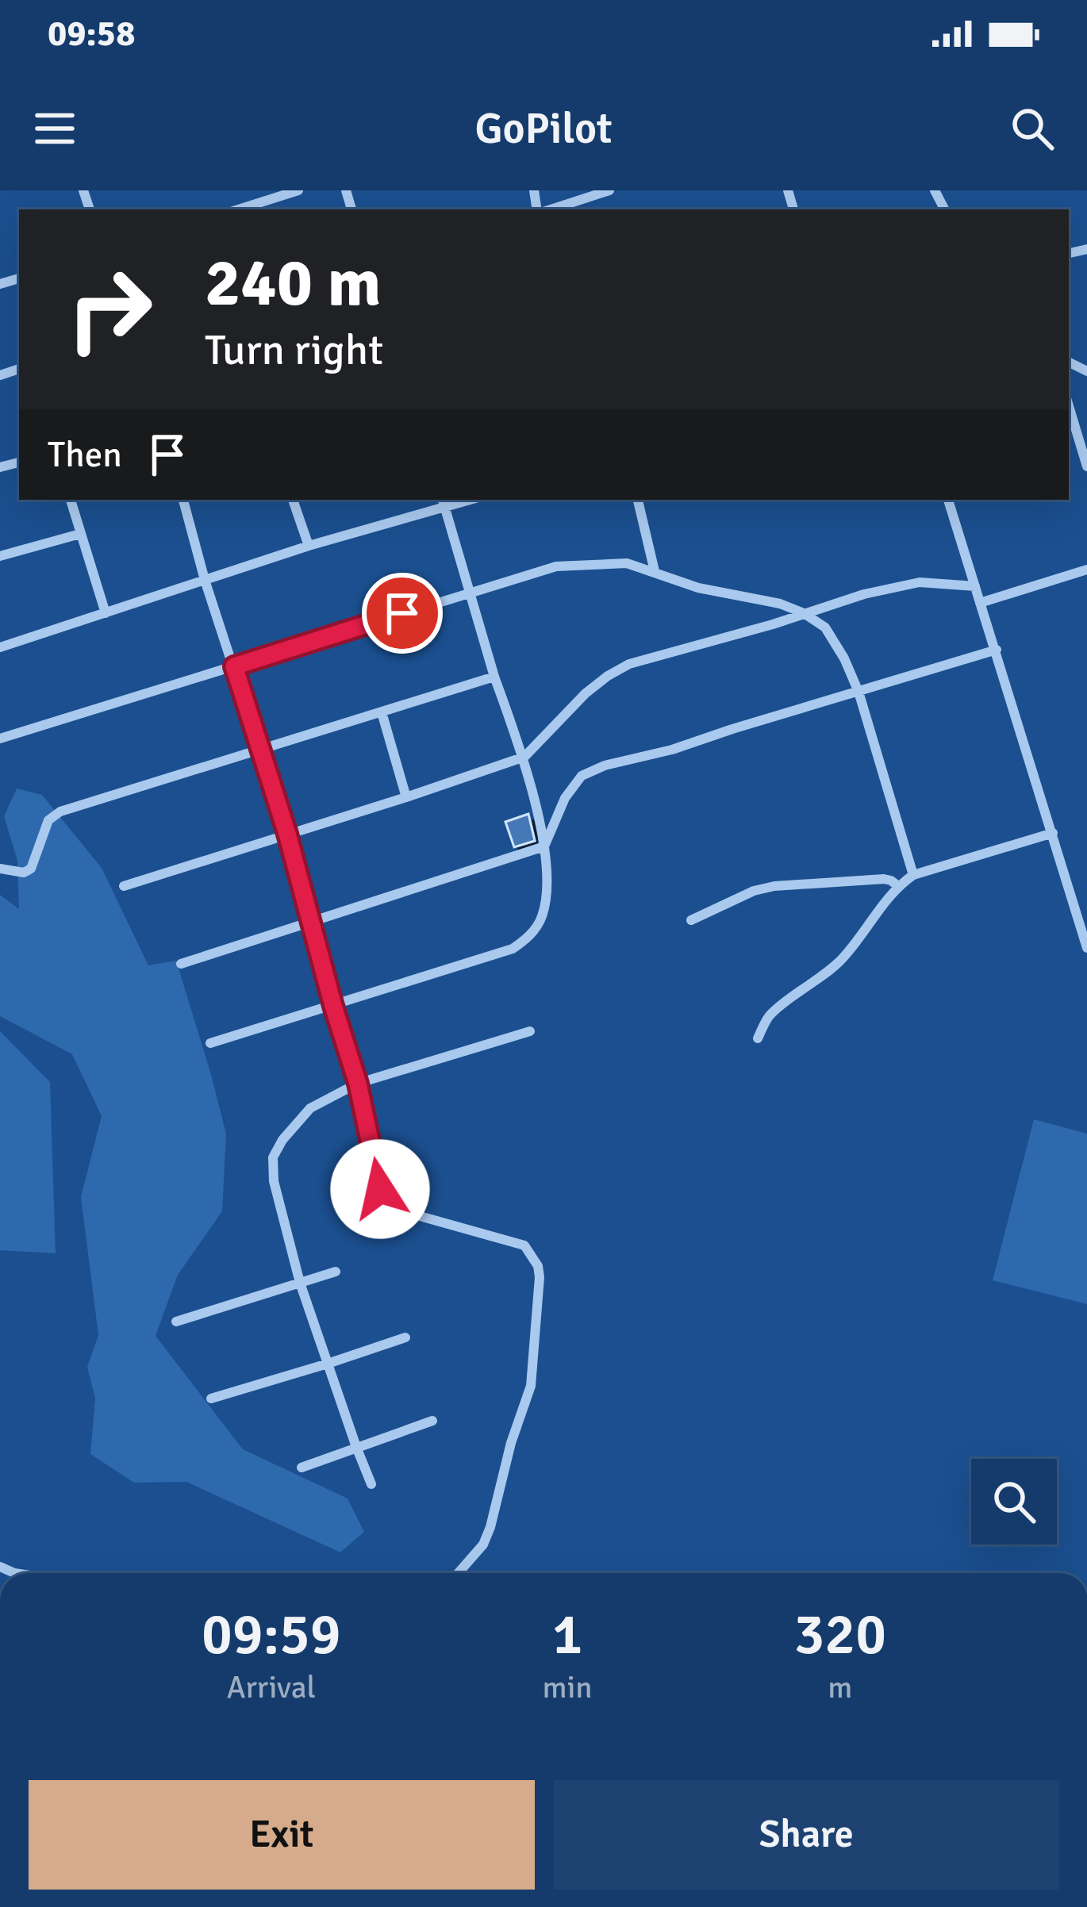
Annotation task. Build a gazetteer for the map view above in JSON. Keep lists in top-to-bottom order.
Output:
{
  "page": {
    "status": "09:58",
    "header": "GoPilot",
    "turn": ["240 m", "Turn right"],
    "then": "Then",
    "eta": [
      "09:59",
      "Arrival",
      "1",
      "min",
      "320",
      "m"
    ],
    "buttons": ["Exit", "Share"]
  }
}
